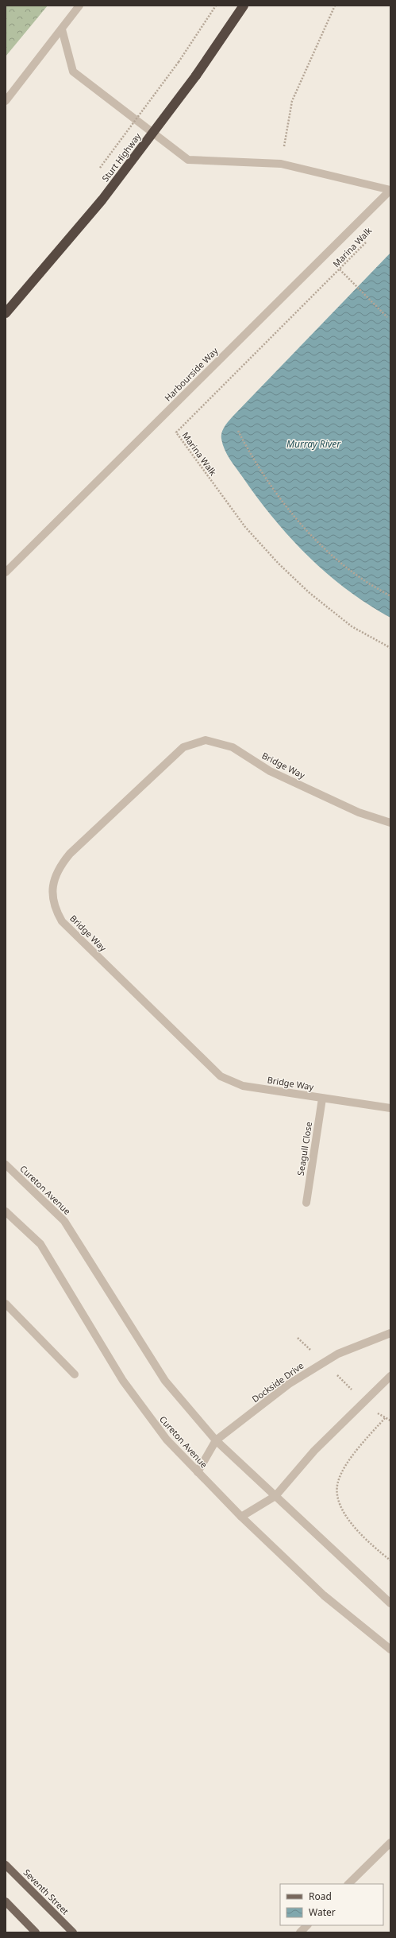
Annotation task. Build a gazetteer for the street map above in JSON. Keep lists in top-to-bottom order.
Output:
{
  "streets": {
    "highway": ["Sturt Highway"],
    "main road": ["Seventh Street"],
    "street": [
      "Harbourside Way",
      "Bridge Way",
      "Seagull Close",
      "Cureton Avenue",
      "Dockside Drive"
    ],
    "path": ["Marina Walk"]
  },
  "crossings": [
    ["Bridge Way", "Seagull Close"],
    ["Cureton Avenue", "Dockside Drive"]
  ],
  "water": ["Murray River"],
  "legend": ["Road", "Water"]
}
